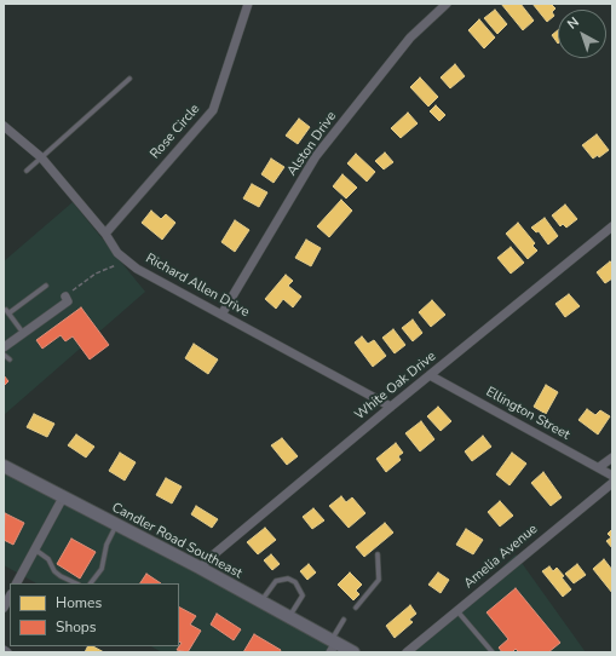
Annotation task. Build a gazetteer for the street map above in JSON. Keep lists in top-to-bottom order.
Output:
{
  "streets": {
    "main road": ["Candler Road Southeast"],
    "street": [
      "Rose Circle",
      "Alston Drive",
      "Richard Allen Drive",
      "White Oak Drive",
      "Ellington Street",
      "Amelia Avenue"
    ]
  },
  "crossings": [
    ["Rose Circle", "Richard Allen Drive"],
    ["Alston Drive", "Richard Allen Drive"],
    ["Richard Allen Drive", "White Oak Drive"],
    ["White Oak Drive", "Ellington Street"],
    ["White Oak Drive", "Candler Road Southeast"]
  ],
  "legend": ["Homes", "Shops"],
  "north": "top left"
}
